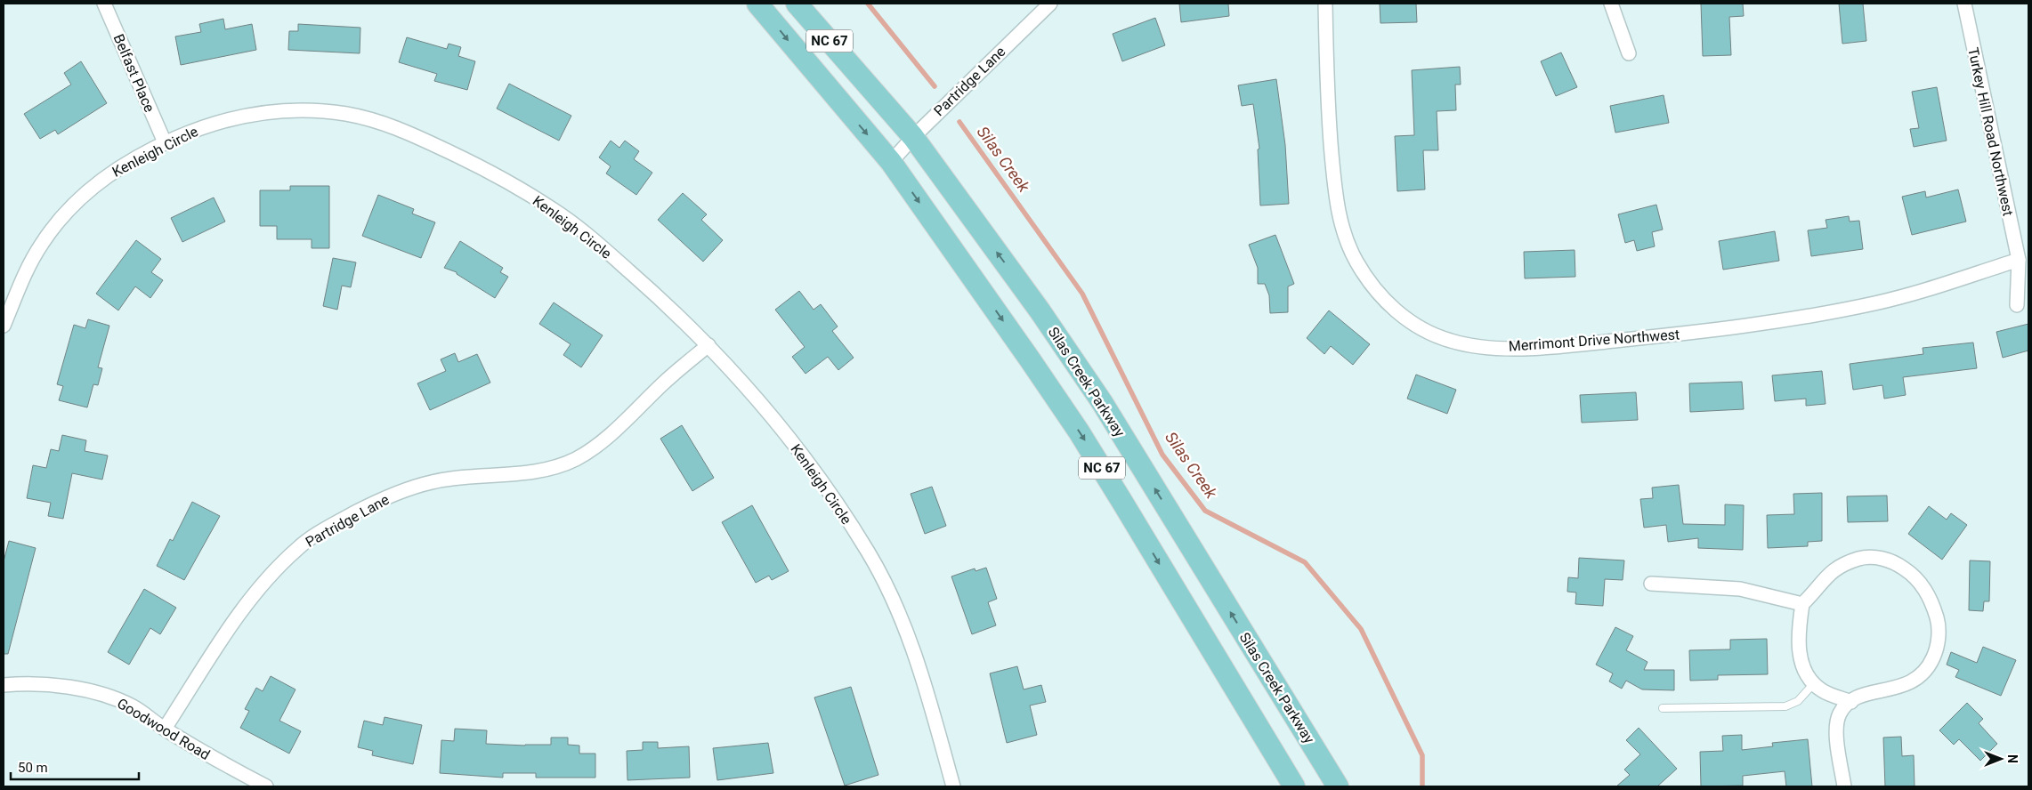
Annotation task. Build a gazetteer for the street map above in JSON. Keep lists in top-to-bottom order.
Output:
{
  "streets": {
    "main road": ["NC 67", "Silas Creek Parkway"],
    "street": [
      "Belfast Place",
      "Partridge Lane",
      "Turkey Hill Road Northwest",
      "Kenleigh Circle",
      "Merrimont Drive Northwest",
      "Goodwood Road"
    ]
  },
  "crossings": [
    ["NC 67", "Partridge Lane"],
    ["Belfast Place", "Kenleigh Circle"],
    ["Partridge Lane", "Kenleigh Circle"],
    ["Partridge Lane", "Silas Creek Parkway"],
    ["Partridge Lane", "Goodwood Road"],
    ["Turkey Hill Road Northwest", "Merrimont Drive Northwest"]
  ],
  "water": ["Silas Creek"],
  "scale_bar": "50 m",
  "north": "right"
}
